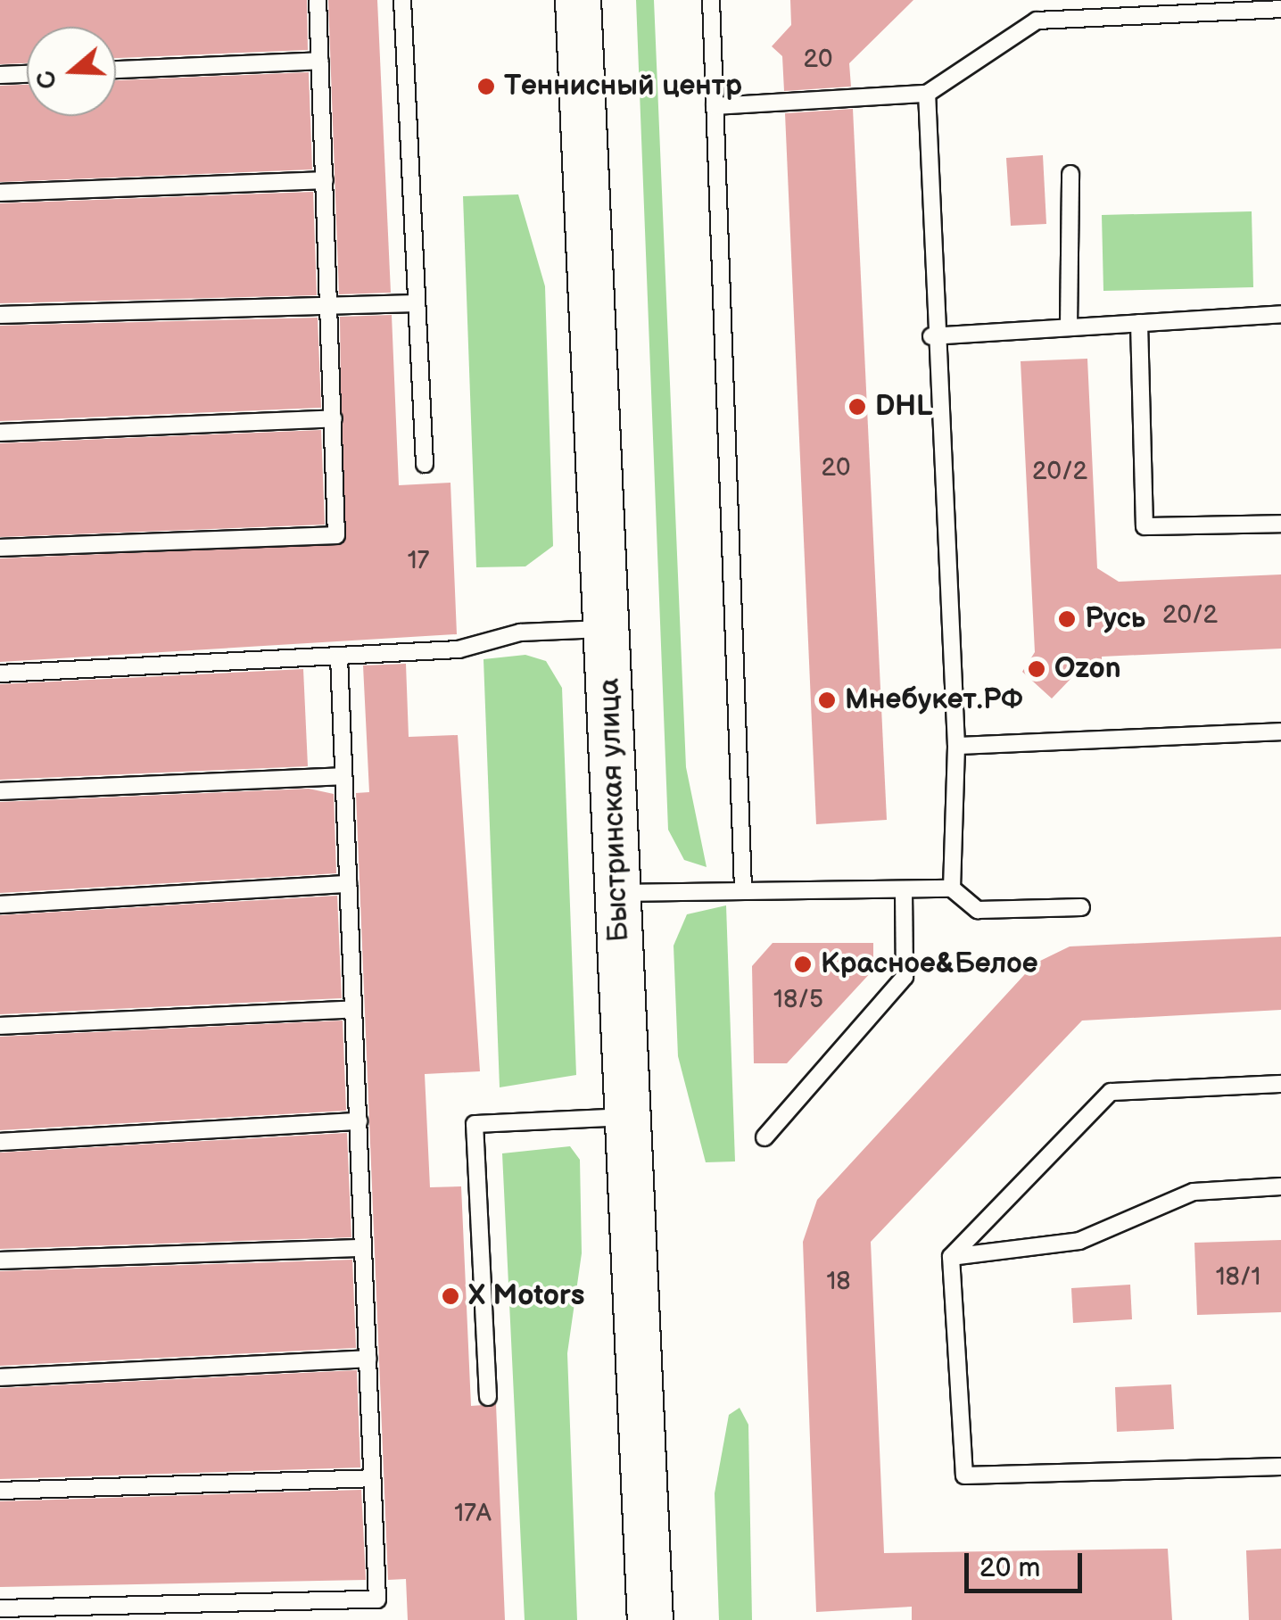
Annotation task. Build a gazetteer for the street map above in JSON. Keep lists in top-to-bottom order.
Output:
{
  "streets": {
    "main road": ["Быстринская улица"]
  },
  "places": [
    "Теннисный центр",
    "DHL",
    "Русь",
    "Ozon",
    "Мнебукет.РФ",
    "Красное&Белое",
    "X Motors"
  ],
  "house_numbers": [
    "20",
    "20",
    "20/2",
    "17",
    "20/2",
    "18/5",
    "18/1",
    "18",
    "17А"
  ],
  "scale_bar": "20 m",
  "north": "left"
}
